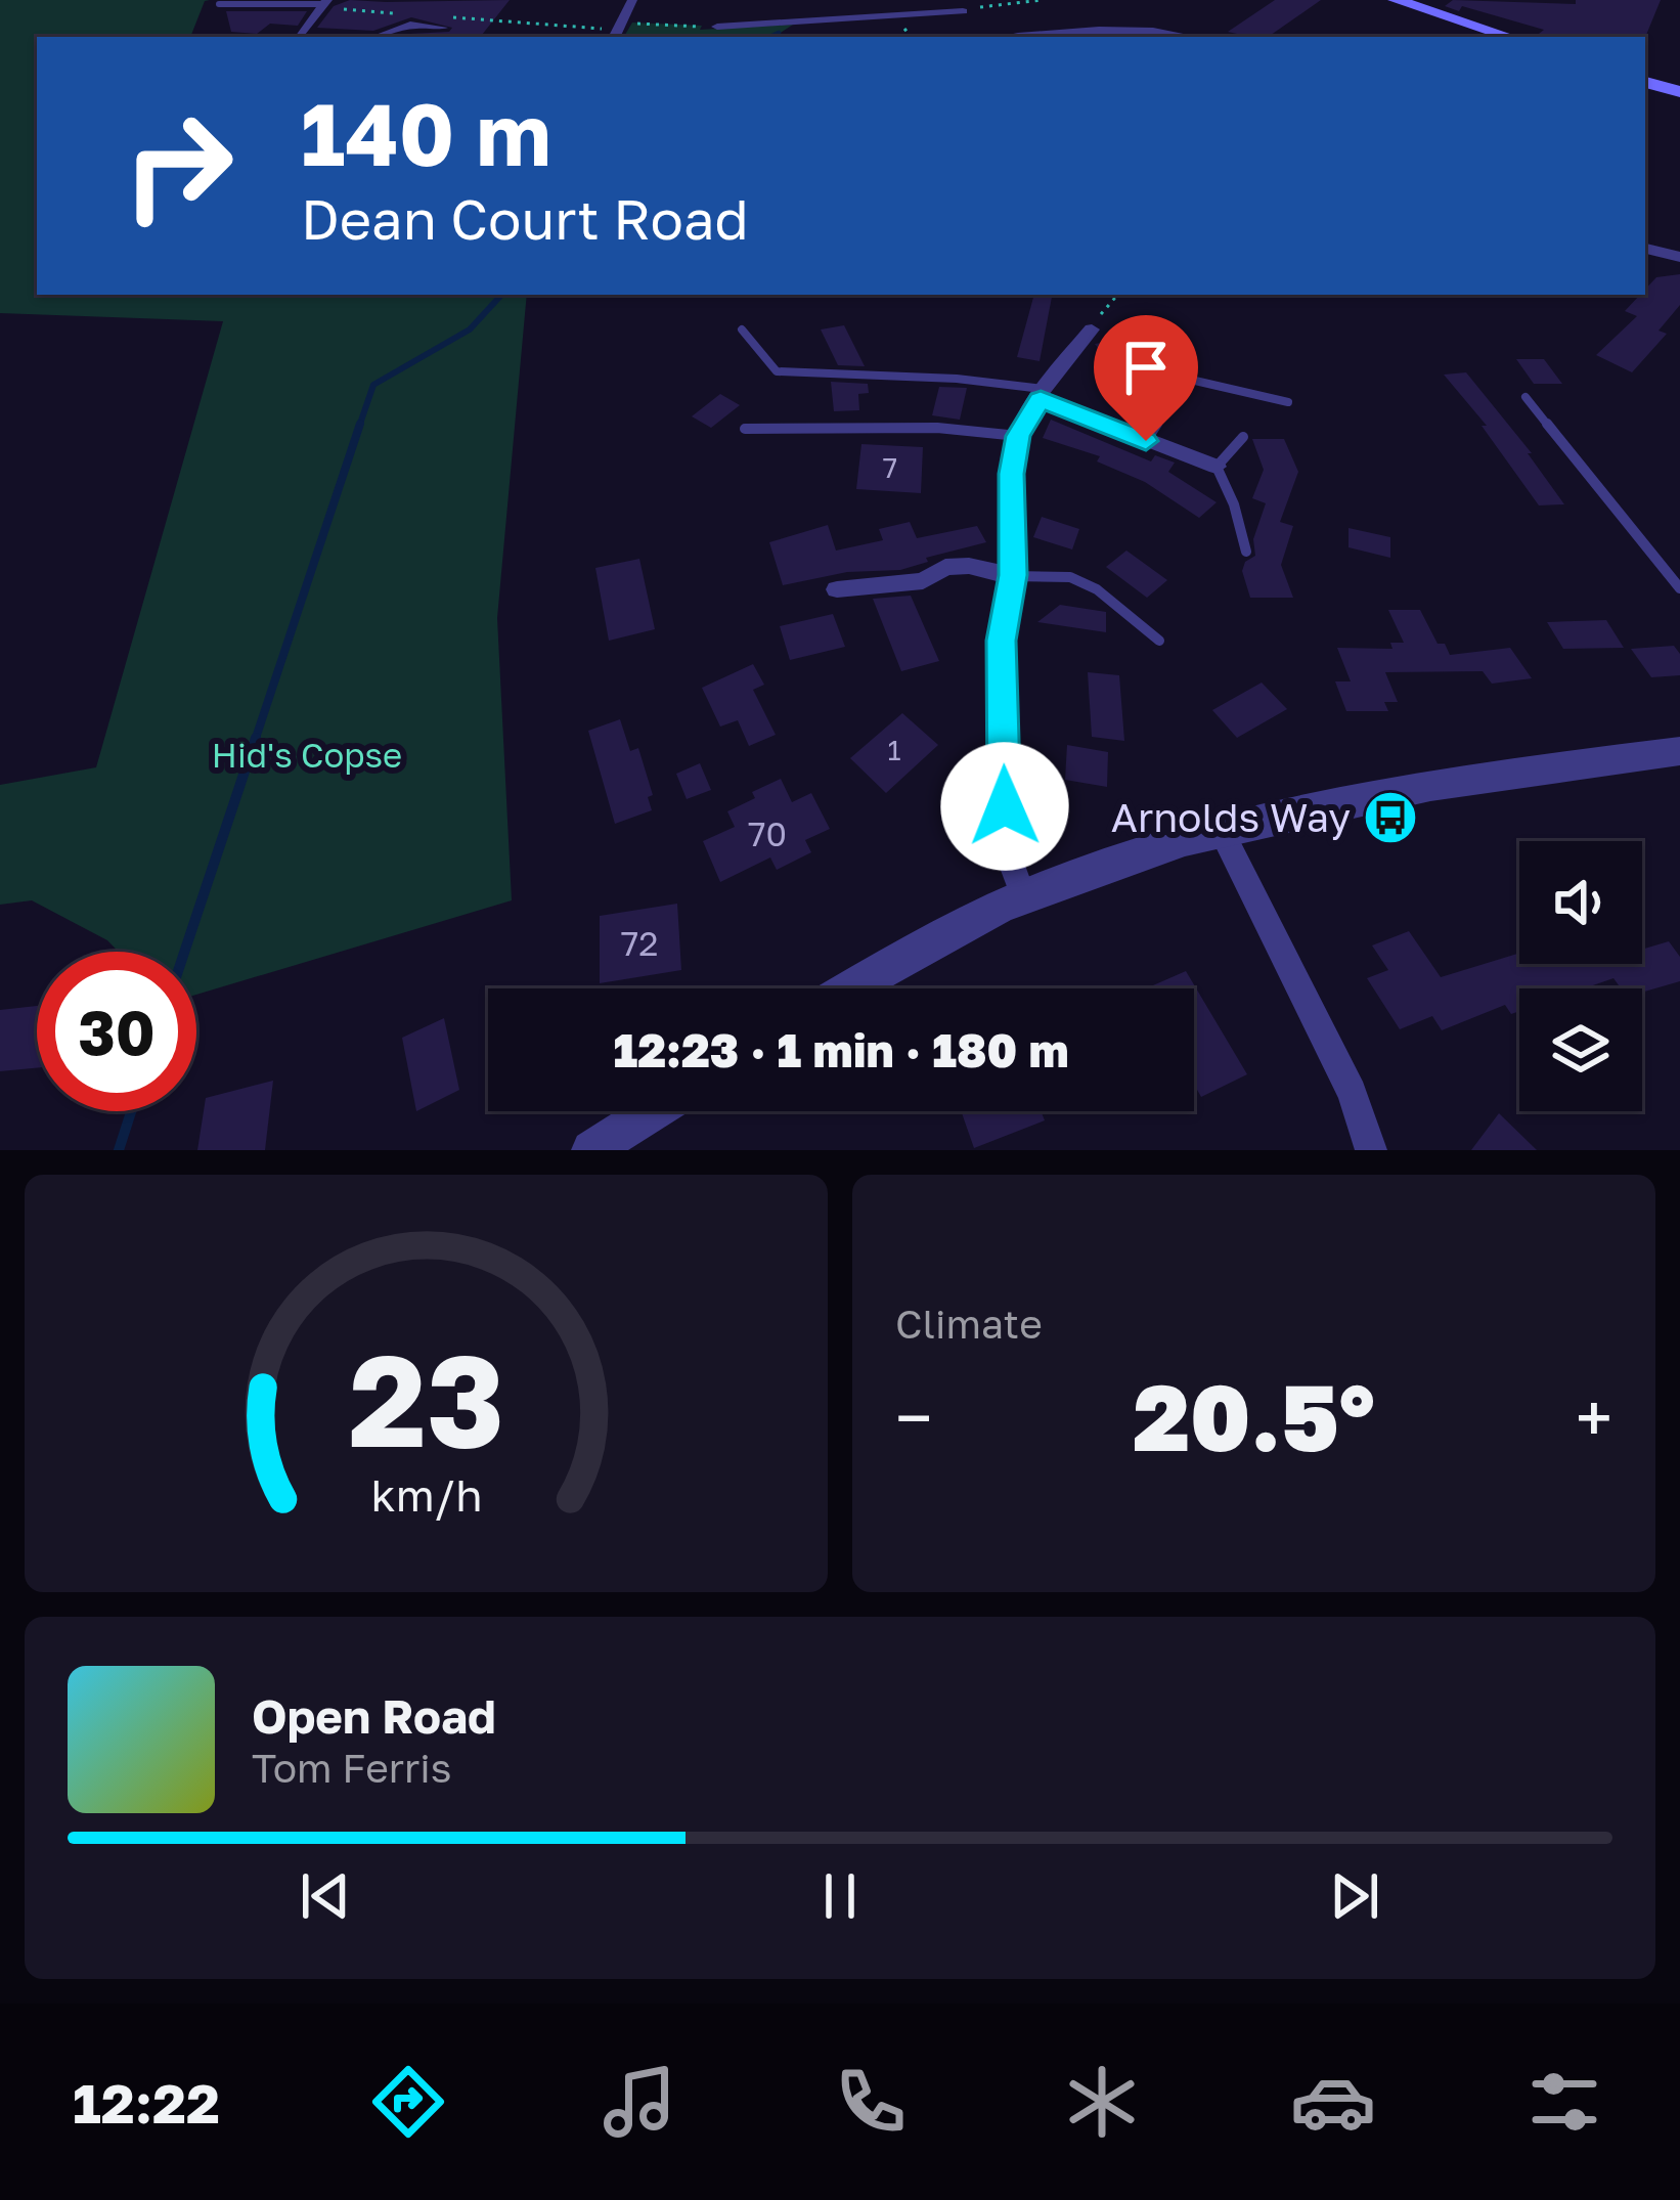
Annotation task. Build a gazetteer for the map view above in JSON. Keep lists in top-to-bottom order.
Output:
{
  "parks": ["Hid's Copse"],
  "places": {
    "bus stop": ["Arnolds Way"]
  },
  "house_numbers": [
    "7",
    "1",
    "70",
    "72"
  ],
  "page": {
    "turn": ["140 m", "Dean Court Road"],
    "limit": "30",
    "trip": "12:23 · 1 min · 180 m",
    "tile": "Climate",
    "heat": ["−", "20.5°", "+"],
    "song": ["Open Road", "Tom Ferris"],
    "tabs": "12:22",
    "gauge": ["23", "km/h"]
  }
}
